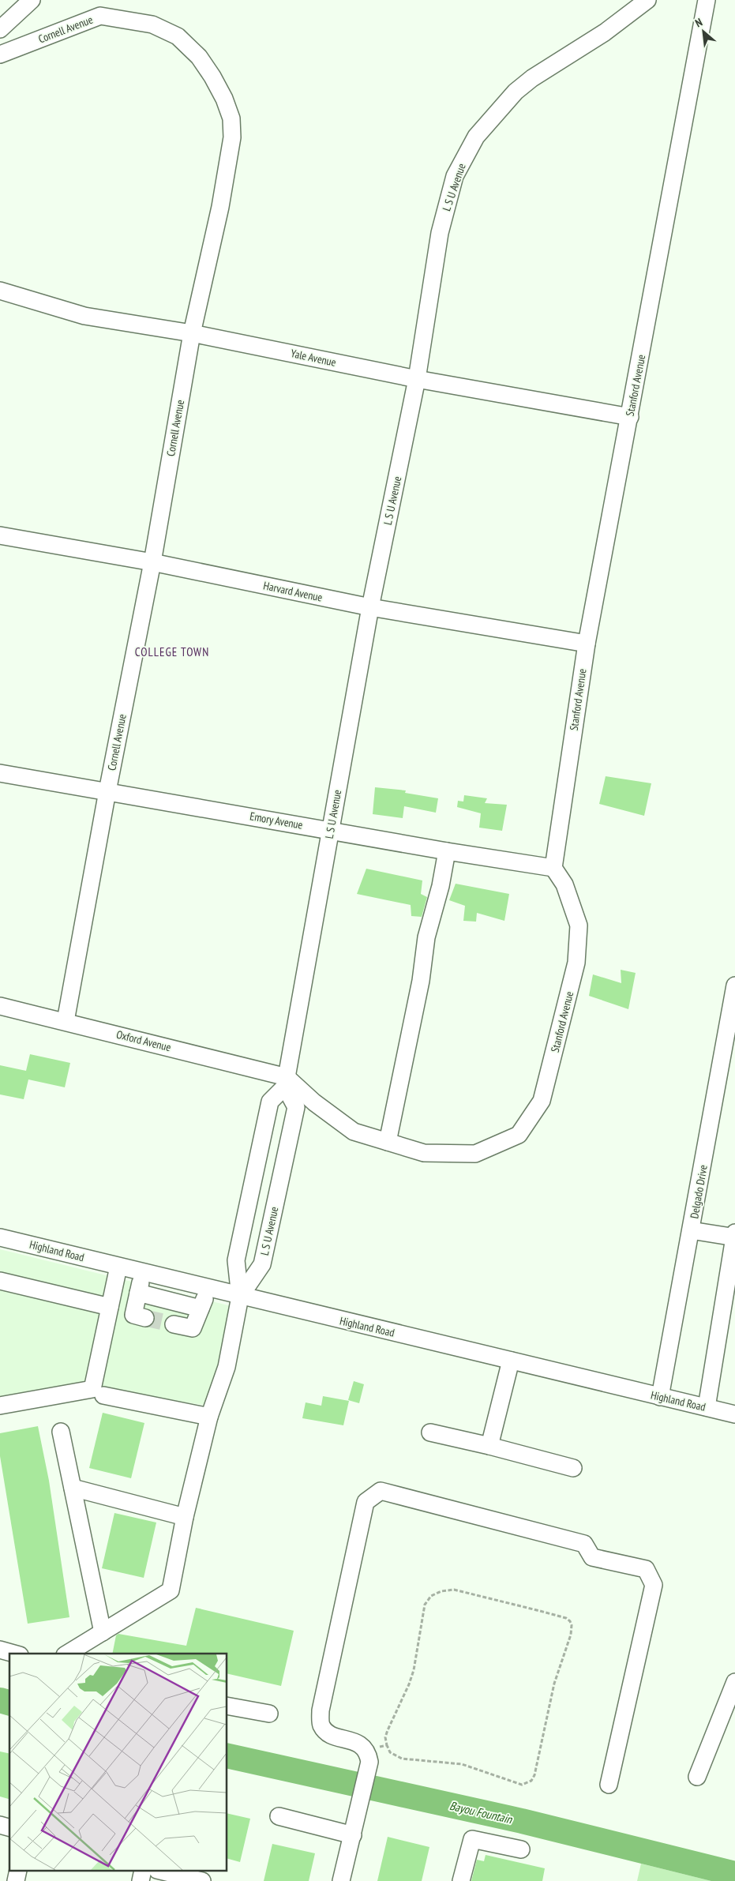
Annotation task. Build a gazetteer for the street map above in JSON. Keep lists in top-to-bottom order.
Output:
{
  "streets": {
    "street": [
      "Cornell Avenue",
      "L S U Avenue",
      "Yale Avenue",
      "Stanford Avenue",
      "Harvard Avenue",
      "Emory Avenue",
      "Oxford Avenue",
      "Delgado Drive",
      "Highland Road"
    ]
  },
  "crossings": [
    ["Cornell Avenue", "Yale Avenue"],
    ["Cornell Avenue", "Harvard Avenue"],
    ["Cornell Avenue", "Emory Avenue"],
    ["Cornell Avenue", "Oxford Avenue"],
    ["L S U Avenue", "Yale Avenue"],
    ["L S U Avenue", "Stanford Avenue"],
    ["L S U Avenue", "Harvard Avenue"],
    ["L S U Avenue", "Emory Avenue"],
    ["L S U Avenue", "Oxford Avenue"],
    ["L S U Avenue", "Highland Road"],
    ["Yale Avenue", "Stanford Avenue"],
    ["Stanford Avenue", "Harvard Avenue"],
    ["Stanford Avenue", "Emory Avenue"],
    ["Stanford Avenue", "Oxford Avenue"],
    ["Delgado Drive", "Highland Road"]
  ],
  "districts": ["COLLEGE TOWN"],
  "water": ["Bayou Fountain"],
  "north": "top left"
}
